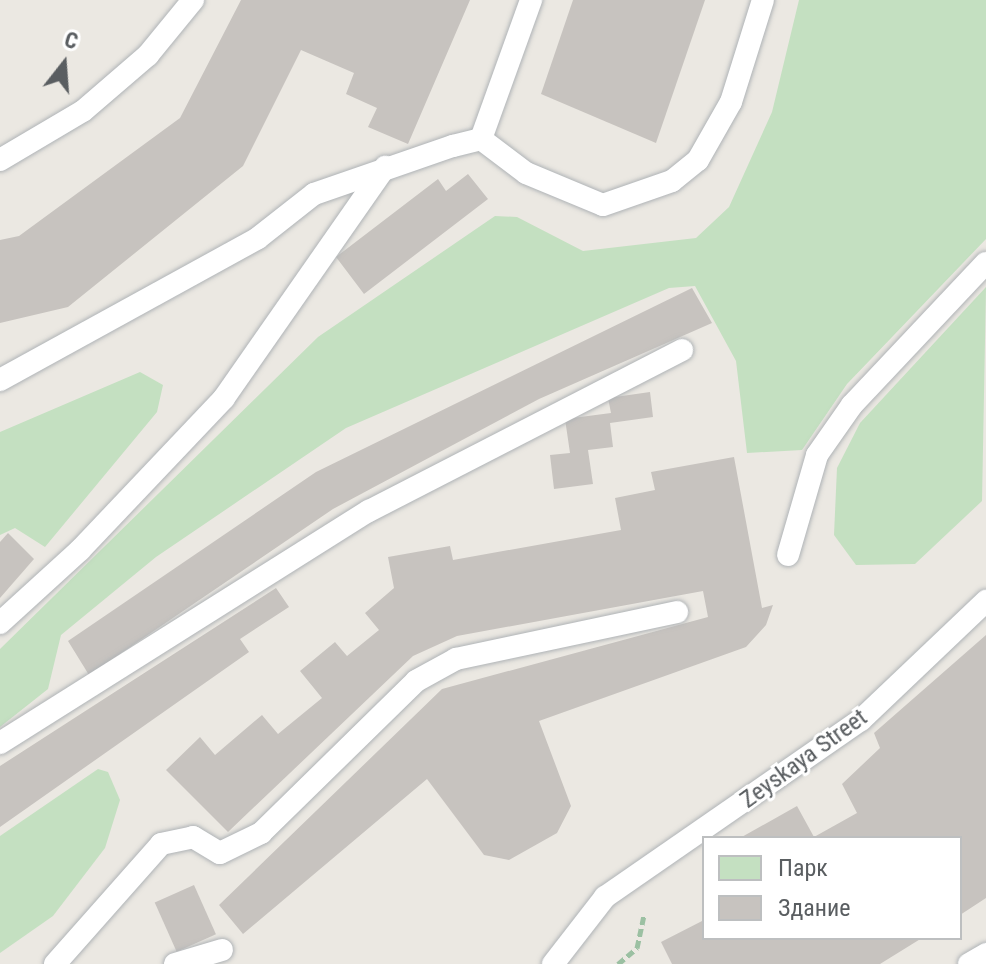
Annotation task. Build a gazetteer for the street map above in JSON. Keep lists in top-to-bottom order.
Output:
{
  "streets": {
    "lane": ["Zeyskaya Street"]
  },
  "legend": ["Парк", "Здание"],
  "north": "top"
}
